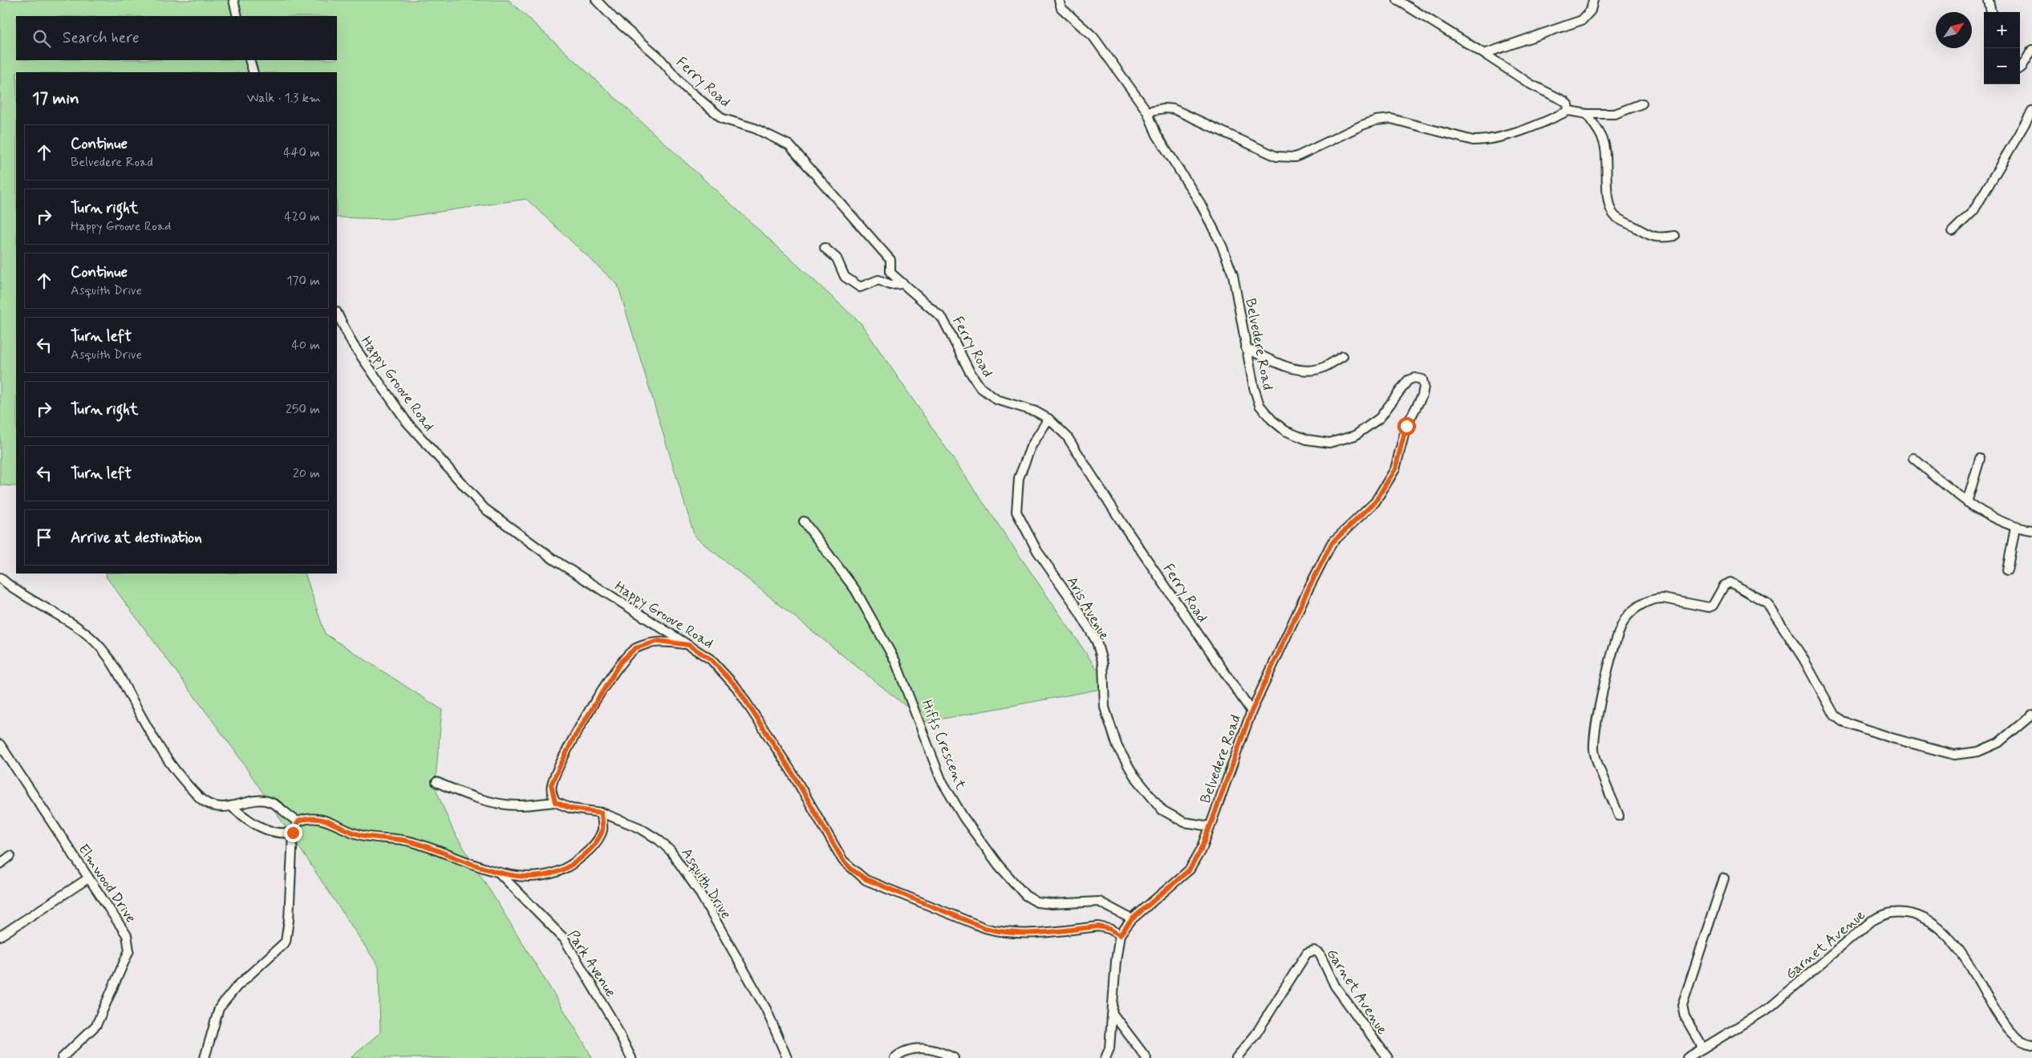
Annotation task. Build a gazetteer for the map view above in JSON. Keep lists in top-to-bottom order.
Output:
{
  "streets": {
    "street": [
      "Ferry Road",
      "Belvedere Road",
      "Happy Groove Road",
      "Aris Avenue",
      "Hiffs Crescent",
      "Elmwood Drive",
      "Asquith Drive",
      "Garnet Avenue",
      "Park Avenue"
    ]
  },
  "crossings": [
    ["Ferry Road", "Belvedere Road"],
    ["Ferry Road", "Aris Avenue"],
    ["Belvedere Road", "Happy Groove Road"],
    ["Belvedere Road", "Aris Avenue"],
    ["Belvedere Road", "Hiffs Crescent"]
  ],
  "north": "top right",
  "page": {
    "map_buttons": ["+", "−"],
    "search": "Search here",
    "heading": ["17 min", "Walk · 1.3 km"],
    "list": [
      ["Continue", "Belvedere Road", "440 m"],
      ["Turn right", "Happy Groove Road", "420 m"],
      ["Continue", "Asquith Drive", "170 m"],
      ["Turn left", "Asquith Drive", "40 m"],
      ["Turn right", "250 m"],
      ["Turn left", "20 m"],
      "Arrive at destination"
    ]
  }
}
